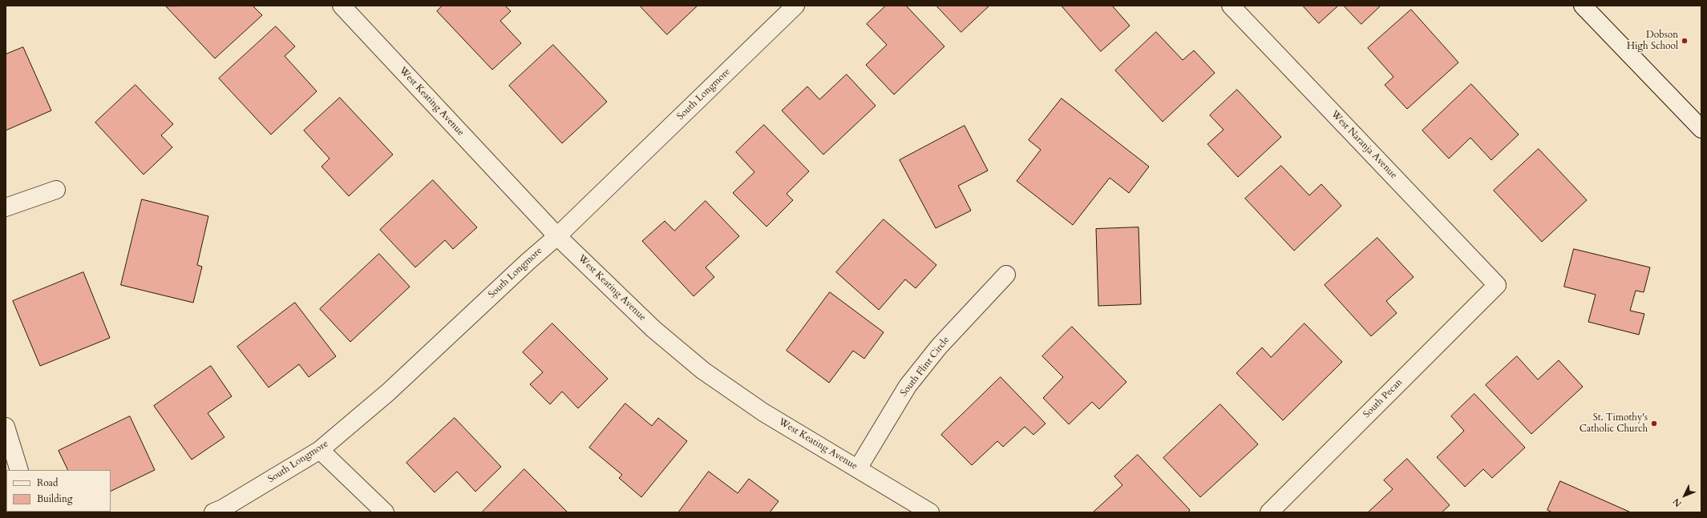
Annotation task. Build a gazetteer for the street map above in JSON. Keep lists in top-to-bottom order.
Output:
{
  "streets": {
    "street": [
      "South Longmore",
      "West Keating Avenue",
      "West Naranja Avenue",
      "South Flint Circle",
      "South Pecan"
    ]
  },
  "crossings": [
    ["South Longmore", "West Keating Avenue"],
    ["West Keating Avenue", "South Flint Circle"],
    ["West Naranja Avenue", "South Pecan"]
  ],
  "places": ["Dobson High School", "St. Timothy's Catholic Church"],
  "legend": ["Road", "Building"],
  "north": "bottom left"
}
